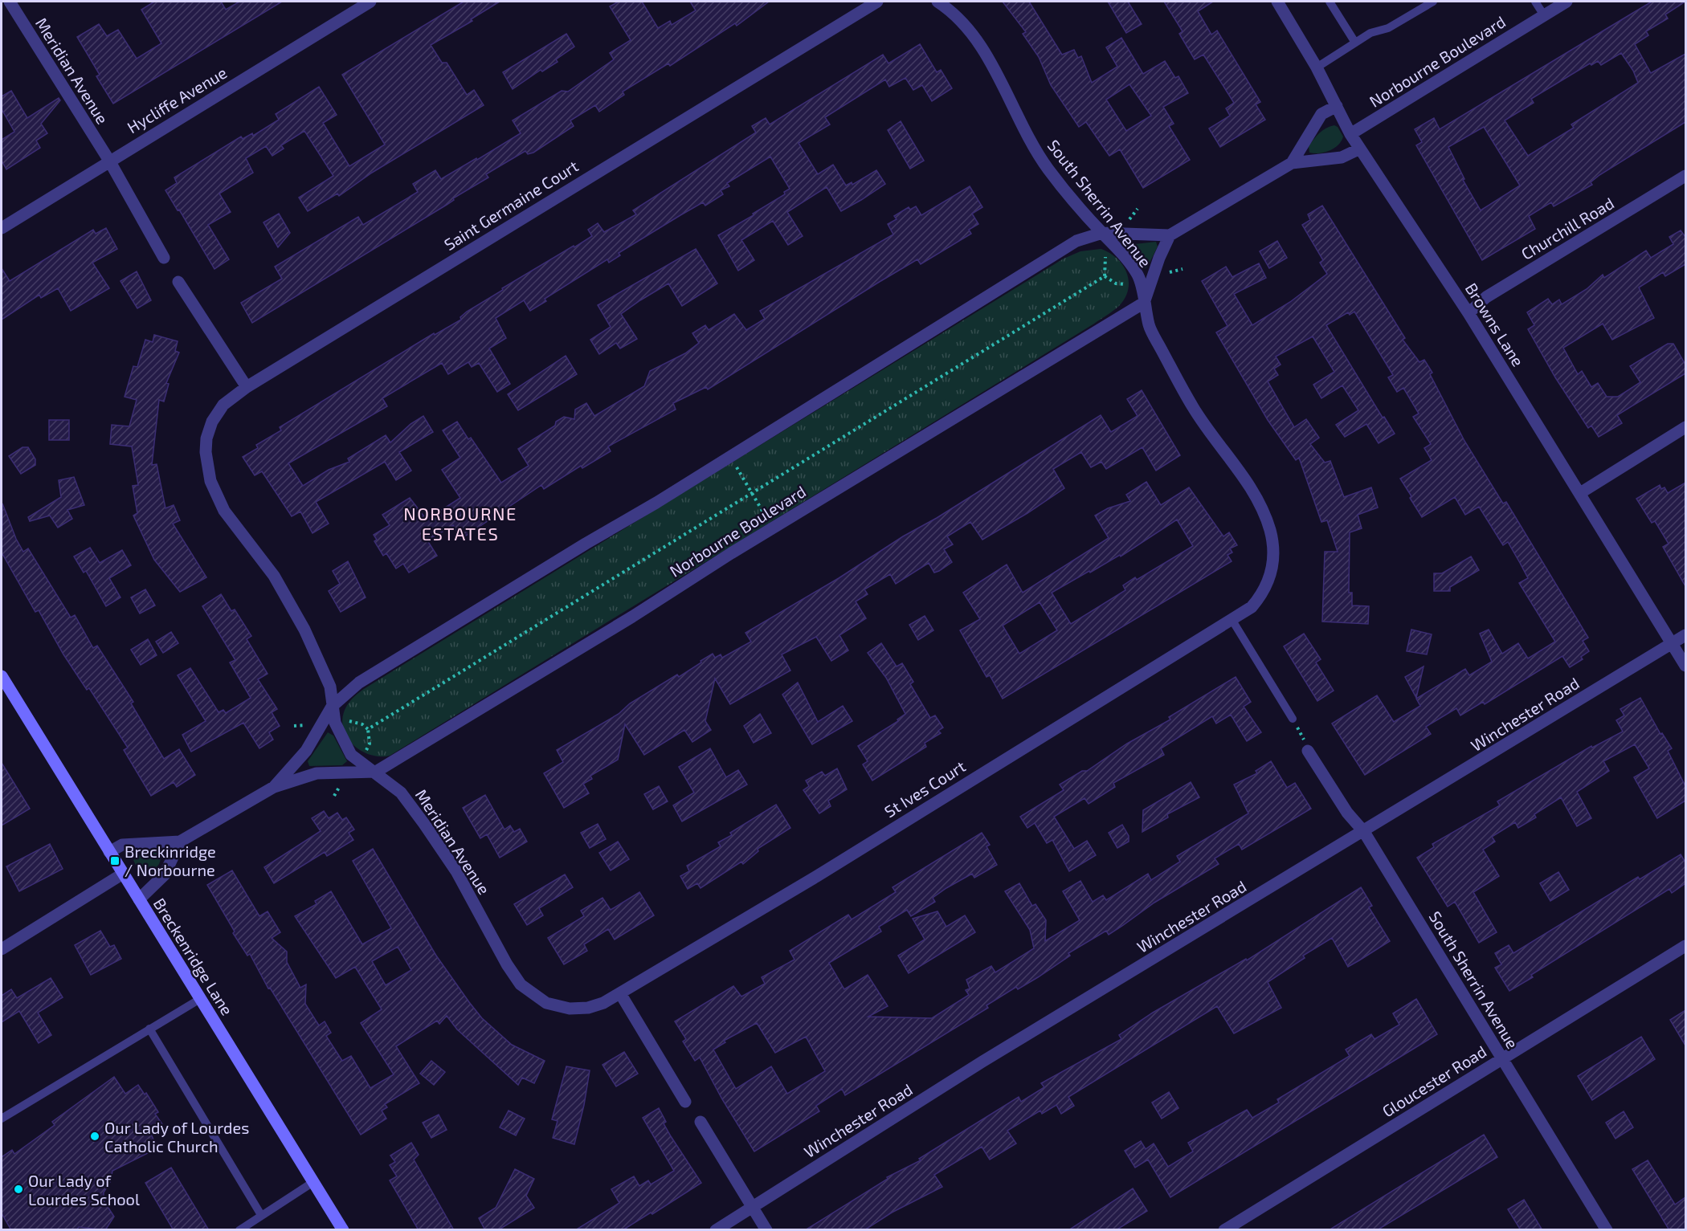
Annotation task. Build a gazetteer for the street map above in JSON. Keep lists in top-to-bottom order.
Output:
{
  "streets": {
    "main road": ["Breckenridge Lane"],
    "street": [
      "Norbourne Boulevard",
      "Meridian Avenue",
      "Hycliffe Avenue",
      "South Sherrin Avenue",
      "Saint Germaine Court",
      "Churchill Road",
      "Browns Lane",
      "Winchester Road",
      "St Ives Court",
      "Gloucester Road"
    ]
  },
  "crossings": [
    ["Norbourne Boulevard", "Meridian Avenue"],
    ["Norbourne Boulevard", "South Sherrin Avenue"],
    ["Norbourne Boulevard", "Browns Lane"],
    ["Norbourne Boulevard", "Breckenridge Lane"],
    ["Meridian Avenue", "Hycliffe Avenue"],
    ["Meridian Avenue", "Saint Germaine Court"],
    ["Meridian Avenue", "St Ives Court"],
    ["South Sherrin Avenue", "Winchester Road"],
    ["South Sherrin Avenue", "St Ives Court"],
    ["South Sherrin Avenue", "Gloucester Road"],
    ["Churchill Road", "Browns Lane"],
    ["Browns Lane", "Winchester Road"]
  ],
  "districts": ["NORBOURNE ESTATES"],
  "places": {
    "transit": ["Breckinridge / Norbourne"],
    "other": ["Our Lady of Lourdes Catholic Church", "Our Lady of Lourdes School"]
  }
}
